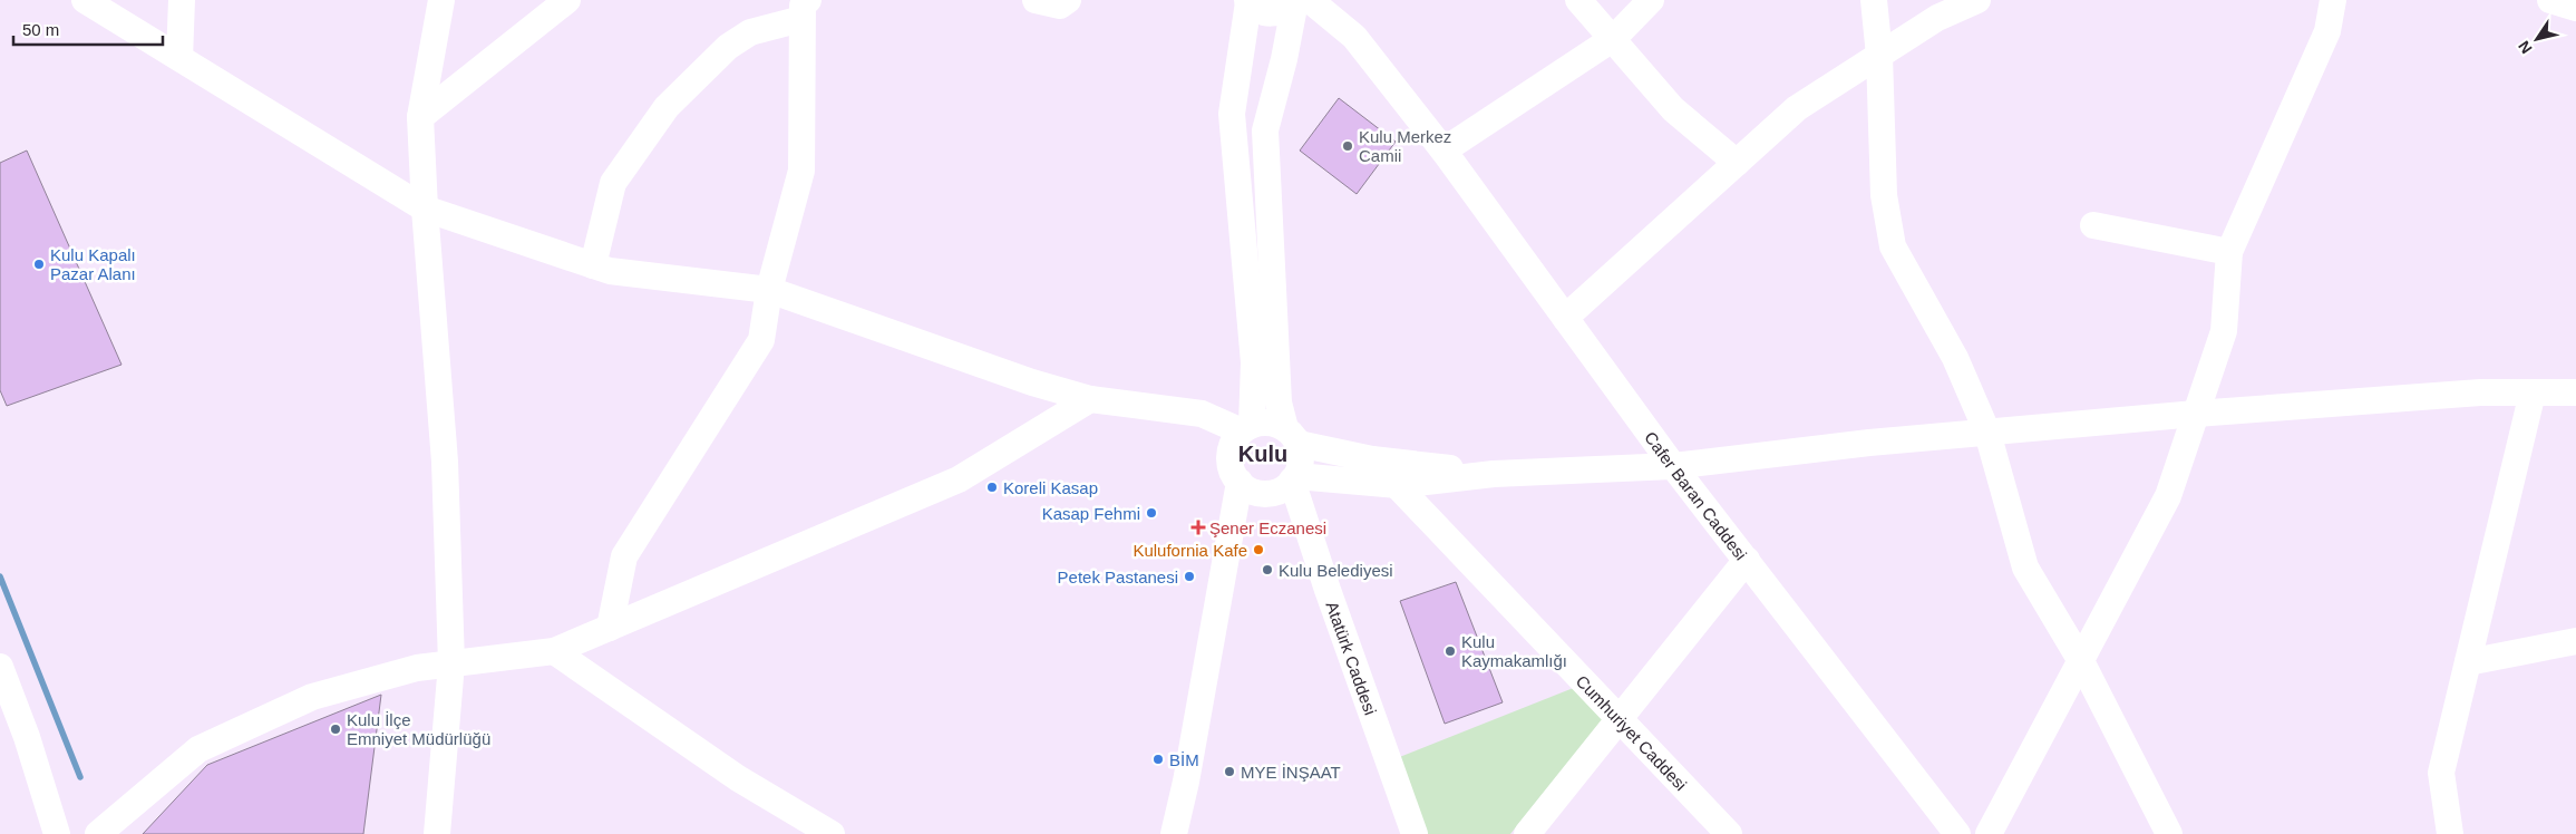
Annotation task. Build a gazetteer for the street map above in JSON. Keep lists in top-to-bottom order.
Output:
{
  "streets": {
    "street": ["Cafer Baran Caddesi", "Atatürk Caddesi", "Cumhuriyet Caddesi"]
  },
  "districts": ["Kulu"],
  "places": {
    "other": [
      "Kulu Merkez Camii",
      "Kulu Kapalı Pazar Alanı",
      "Koreli Kasap",
      "Kasap Fehmi",
      "Kulufornia Kafe",
      "Kulu Belediyesi",
      "Petek Pastanesi",
      "Kulu Kaymakamlığı",
      "Kulu İlçe Emniyet Müdürlüğü",
      "BİM",
      "MYE İNŞAAT"
    ],
    "health": ["Şener Eczanesi"]
  },
  "scale_bar": "50 m",
  "north": "bottom left"
}
